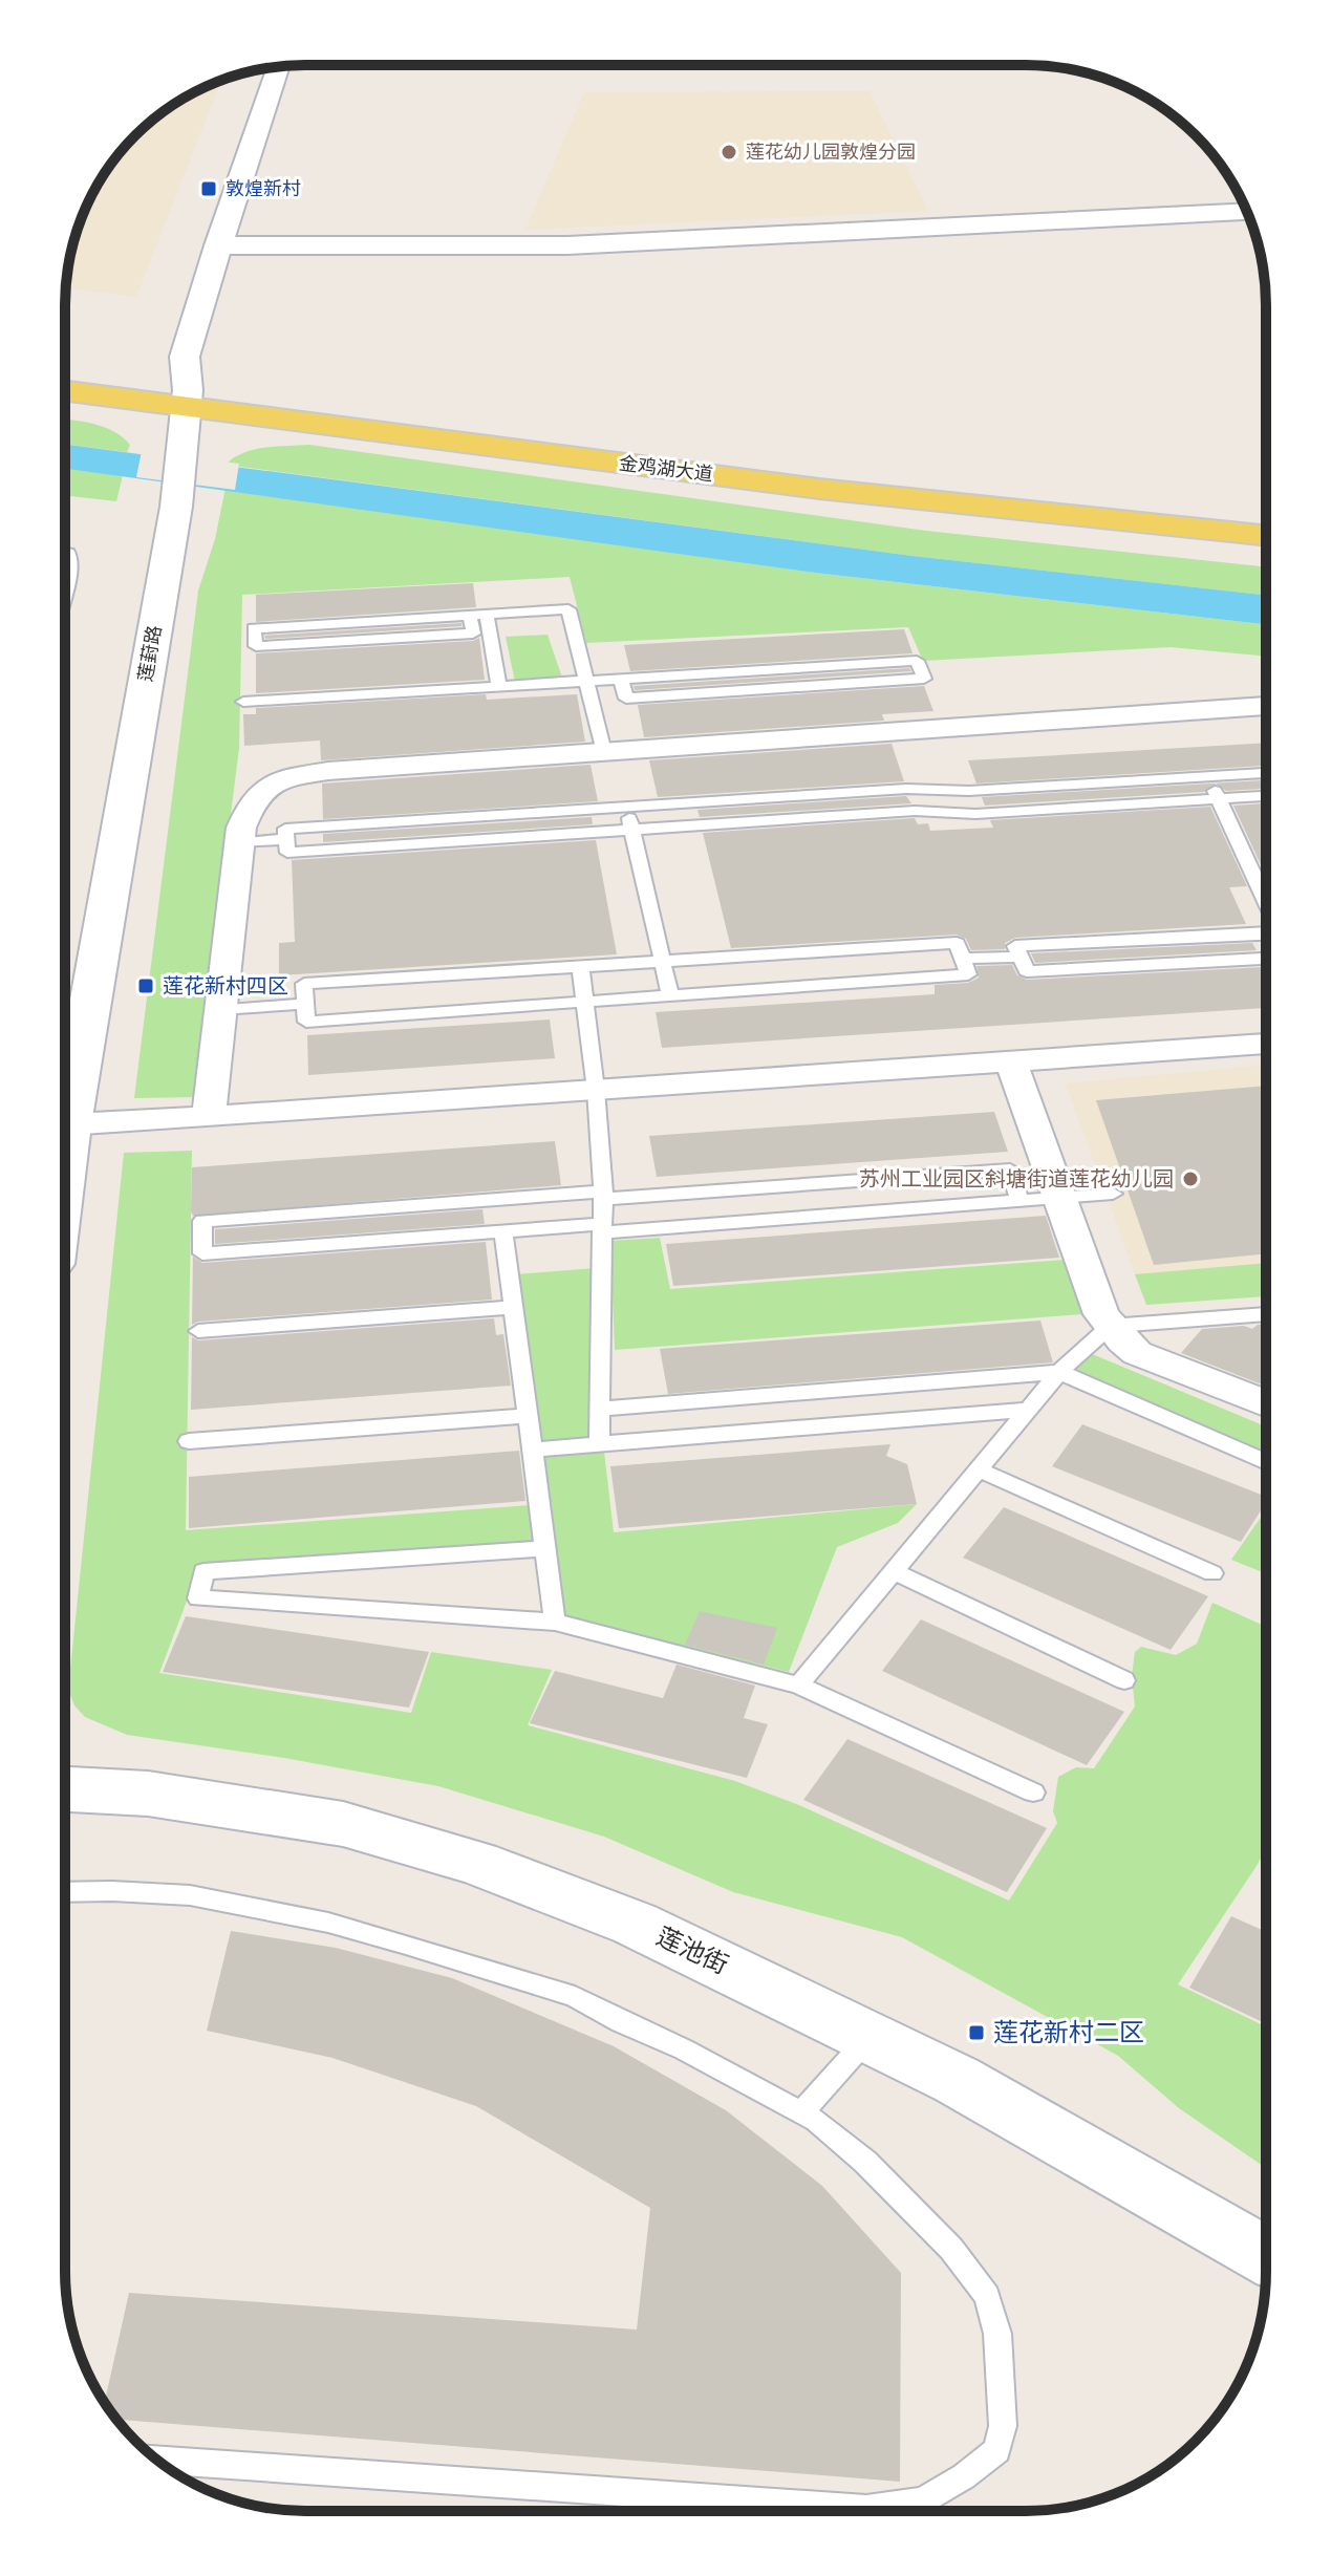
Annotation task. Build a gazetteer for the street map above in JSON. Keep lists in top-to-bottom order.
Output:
{
  "streets": {
    "main road": ["金鸡湖大道", "莲葑路", "莲池街"]
  },
  "crossings": [
    ["金鸡湖大道", "莲葑路"]
  ],
  "places": {
    "other": ["莲花幼儿园敦煌分园", "苏州工业园区斜塘街道莲花幼儿园"],
    "transit": ["敦煌新村", "莲花新村四区", "莲花新村二区"]
  }
}
